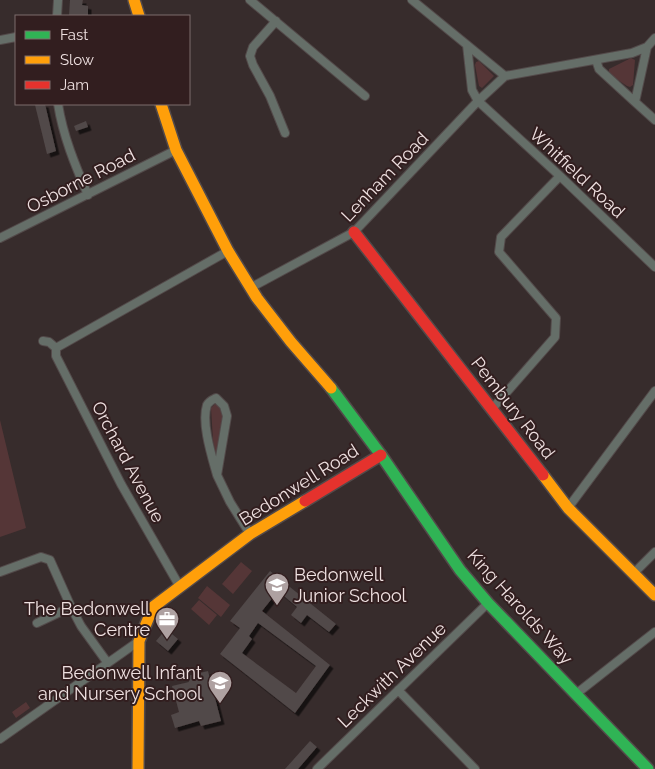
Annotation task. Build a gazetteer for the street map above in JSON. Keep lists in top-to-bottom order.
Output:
{
  "streets": {
    "street": [
      "Whitfield Road",
      "Lenham Road",
      "Osborne Road",
      "Pembury Road",
      "Orchard Avenue",
      "Bedonwell Road",
      "King Harolds Way",
      "Leckwith Avenue"
    ]
  },
  "crossings": [
    ["Whitfield Road", "Lenham Road"],
    ["Lenham Road", "Pembury Road"],
    ["Lenham Road", "Bedonwell Road"],
    ["Osborne Road", "Bedonwell Road"],
    ["Orchard Avenue", "Bedonwell Road"],
    ["Bedonwell Road", "King Harolds Way"],
    ["King Harolds Way", "Leckwith Avenue"]
  ],
  "places": {
    "school or university": ["Bedonwell Junior School", "Bedonwell Infant and Nursery School"],
    "office": ["The Bedonwell Centre"]
  },
  "legend": ["Fast", "Slow", "Jam"]
}
